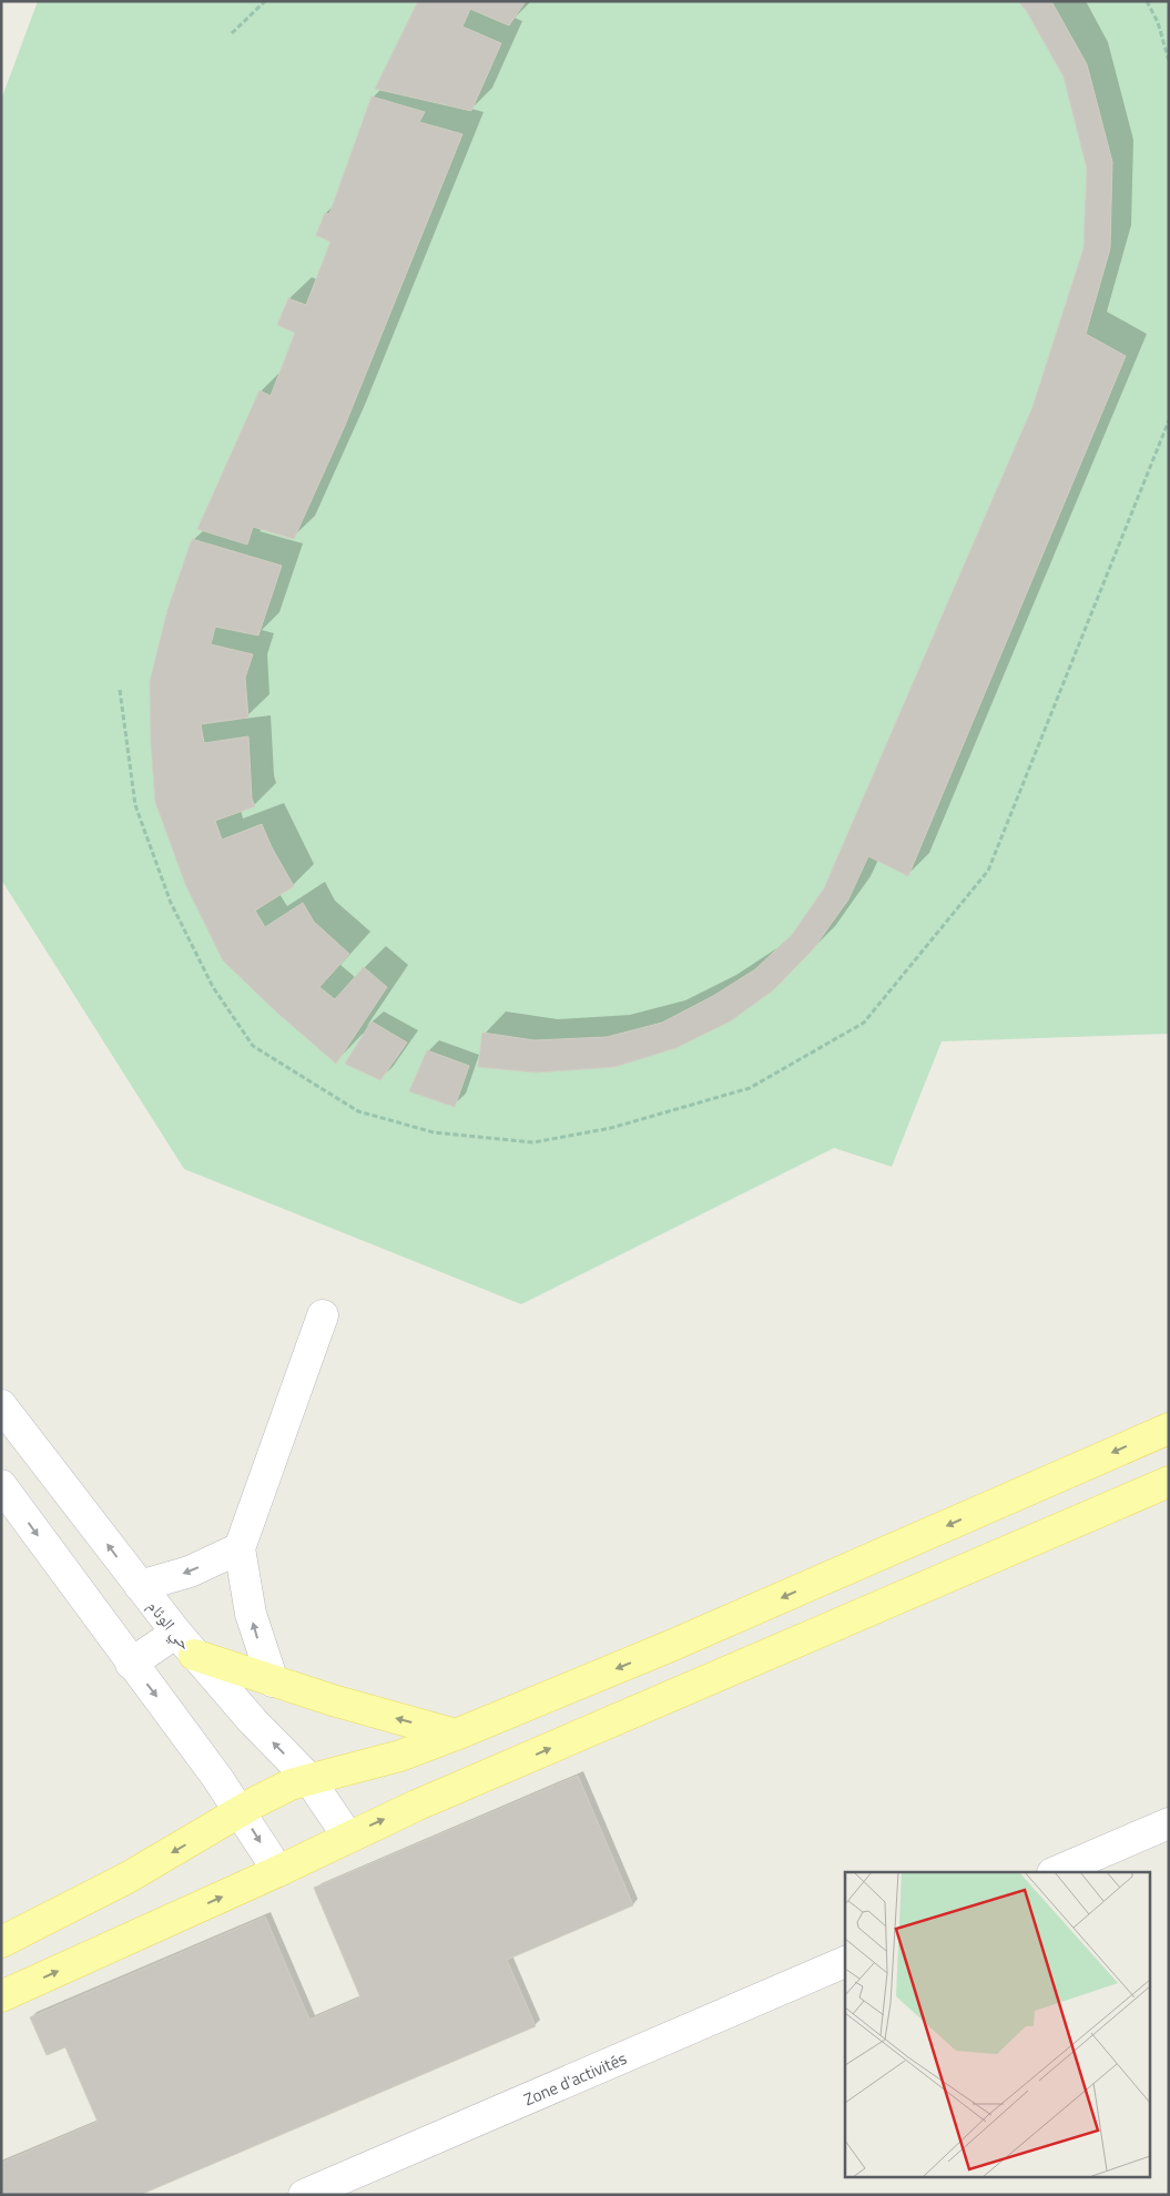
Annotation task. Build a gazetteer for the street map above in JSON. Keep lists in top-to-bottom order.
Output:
{
  "streets": {
    "street": ["حي الوئام", "Zone d'activités"]
  }
}
